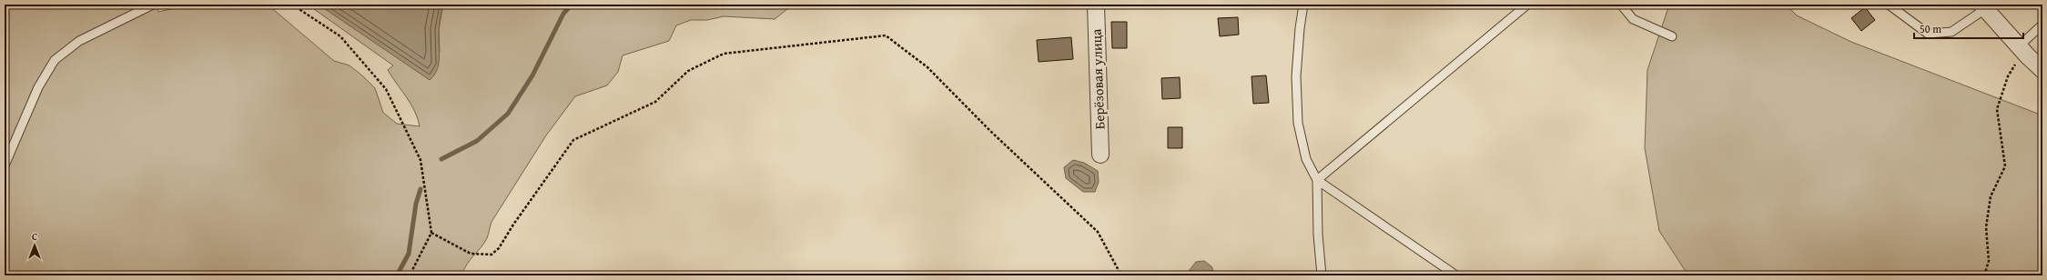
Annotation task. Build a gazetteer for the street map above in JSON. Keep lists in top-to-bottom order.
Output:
{
  "streets": {
    "street": ["Берёзовая улица"]
  },
  "scale_bar": "50 m",
  "north": "top"
}
